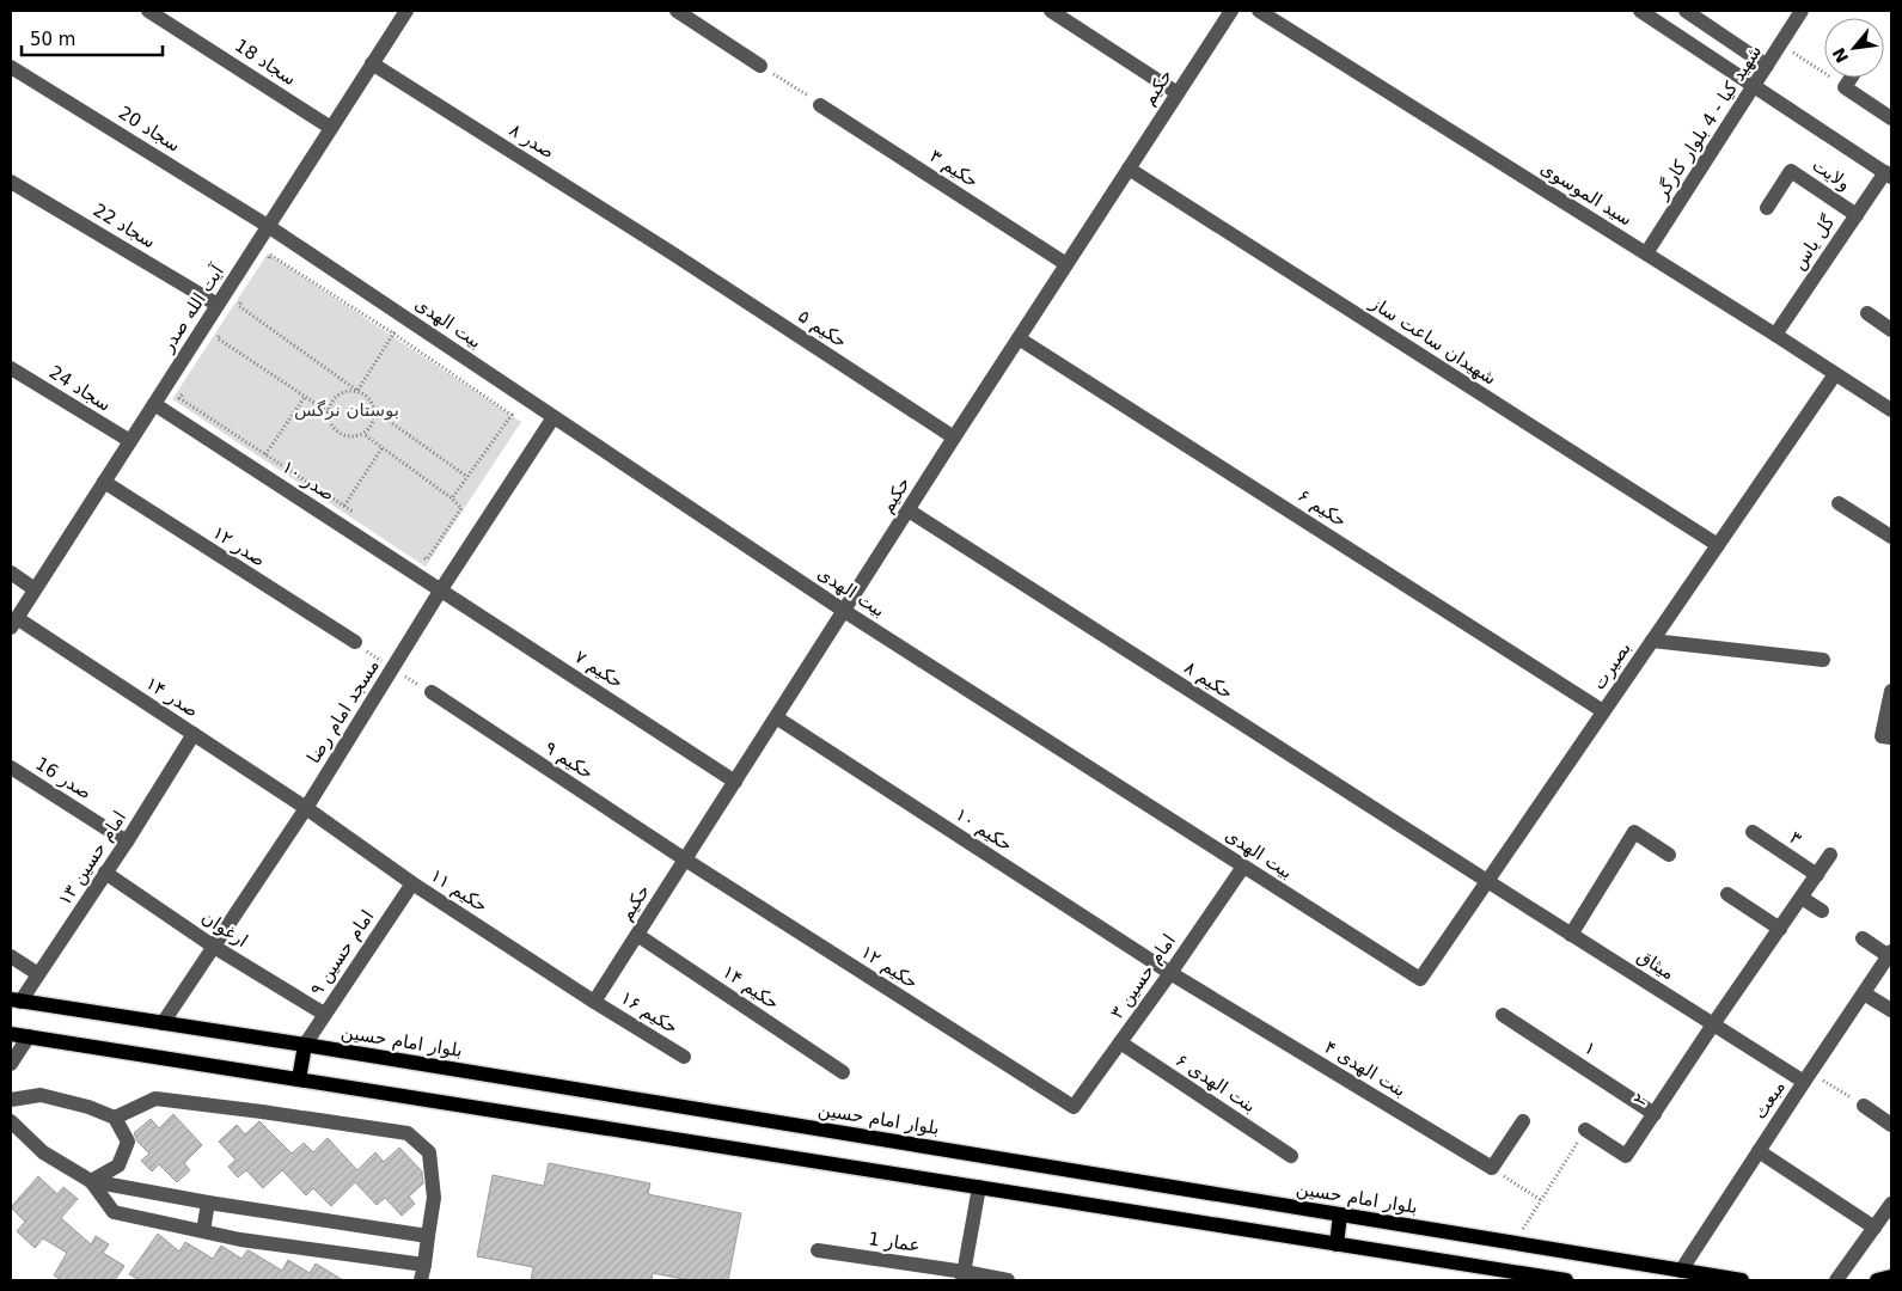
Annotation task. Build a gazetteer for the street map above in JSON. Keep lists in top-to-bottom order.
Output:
{
  "streets": {
    "main road": ["بلوار امام حسین"],
    "street": [
      "سجاد 18",
      "حکیم",
      "شهید کیا - 4 بلوار کارگر",
      "سجاد 20",
      "صدر ۸",
      "حکیم ۳",
      "ولایت",
      "سید الموسوی",
      "سجاد 22",
      "گل یاس",
      "آیت الله صدر",
      "بیت الهدی",
      "حکیم ۵",
      "شهیدان ساعت ساز",
      "سجاد 24",
      "صدر ۱۰",
      "حکیم ۶",
      "صدر ۱۲",
      "بصیرت",
      "حکیم ۷",
      "حکیم ۸",
      "صدر ۱۴",
      "مسجد امام رضا",
      "حکیم ۹",
      "صدر 16",
      "حکیم ۱۰",
      "۳",
      "امام حسین ۱۳",
      "حکیم ۱۱",
      "ارغوان",
      "امام حسین ۹",
      "میثاق",
      "حکیم ۱۲",
      "امام حسین ۳",
      "حکیم ۱۴",
      "حکیم ۱۶",
      "۱",
      "بنت الهدی ۴",
      "بنت الهدی ۶",
      "۲",
      "مبعث",
      "عمار 1"
    ]
  },
  "crossings": [
    ["سجاد 18", "آیت الله صدر"],
    ["حکیم", "حکیم ۳"],
    ["حکیم", "بیت الهدی"],
    ["حکیم", "حکیم ۵"],
    ["حکیم", "شهیدان ساعت ساز"],
    ["حکیم", "حکیم ۶"],
    ["حکیم", "حکیم ۷"],
    ["حکیم", "حکیم ۸"],
    ["حکیم", "حکیم ۹"],
    ["حکیم", "حکیم ۱۰"],
    ["حکیم", "حکیم ۱۱"],
    ["حکیم", "حکیم ۱۲"],
    ["حکیم", "حکیم ۱۴"],
    ["حکیم", "حکیم ۱۶"],
    ["شهید کیا - 4 بلوار کارگر", "سید الموسوی"],
    ["سجاد 20", "آیت الله صدر"],
    ["سجاد 20", "بیت الهدی"],
    ["صدر ۸", "آیت الله صدر"],
    ["صدر ۸", "حکیم ۵"],
    ["ولایت", "گل یاس"],
    ["سید الموسوی", "گل یاس"],
    ["سید الموسوی", "بصیرت"],
    ["سجاد 22", "آیت الله صدر"],
    ["آیت الله صدر", "بیت الهدی"],
    ["آیت الله صدر", "سجاد 24"],
    ["آیت الله صدر", "صدر ۱۰"],
    ["آیت الله صدر", "صدر ۱۲"],
    ["آیت الله صدر", "صدر ۱۴"],
    ["بیت الهدی", "بصیرت"],
    ["بیت الهدی", "مسجد امام رضا"],
    ["بیت الهدی", "امام حسین ۳"],
    ["شهیدان ساعت ساز", "بصیرت"],
    ["صدر ۱۰", "حکیم ۷"],
    ["صدر ۱۰", "مسجد امام رضا"],
    ["حکیم ۶", "بصیرت"],
    ["بصیرت", "حکیم ۸"],
    ["بصیرت", "میثاق"],
    ["حکیم ۷", "مسجد امام رضا"],
    ["حکیم ۸", "میثاق"],
    ["صدر ۱۴", "مسجد امام رضا"],
    ["صدر ۱۴", "امام حسین ۱۳"],
    ["صدر ۱۴", "حکیم ۱۱"],
    ["مسجد امام رضا", "حکیم ۱۱"],
    ["مسجد امام رضا", "ارغوان"],
    ["مسجد امام رضا", "بلوار امام حسین"],
    ["حکیم ۹", "حکیم ۱۲"],
    ["صدر 16", "امام حسین ۱۳"],
    ["حکیم ۱۰", "امام حسین ۳"],
    ["حکیم ۱۰", "بنت الهدی ۴"],
    ["۳", "۲"],
    ["امام حسین ۱۳", "ارغوان"],
    ["امام حسین ۱۳", "بلوار امام حسین"],
    ["حکیم ۱۱", "امام حسین ۹"],
    ["حکیم ۱۱", "حکیم ۱۶"],
    ["ارغوان", "امام حسین ۹"],
    ["امام حسین ۹", "بلوار امام حسین"],
    ["میثاق", "۲"],
    ["میثاق", "مبعث"],
    ["حکیم ۱۲", "امام حسین ۳"],
    ["امام حسین ۳", "بنت الهدی ۴"],
    ["امام حسین ۳", "بنت الهدی ۶"],
    ["بلوار امام حسین", "مبعث"],
    ["۱", "۲"]
  ],
  "parks": ["بوستان نرگس"],
  "scale_bar": "50 m",
  "north": "bottom left"
}
